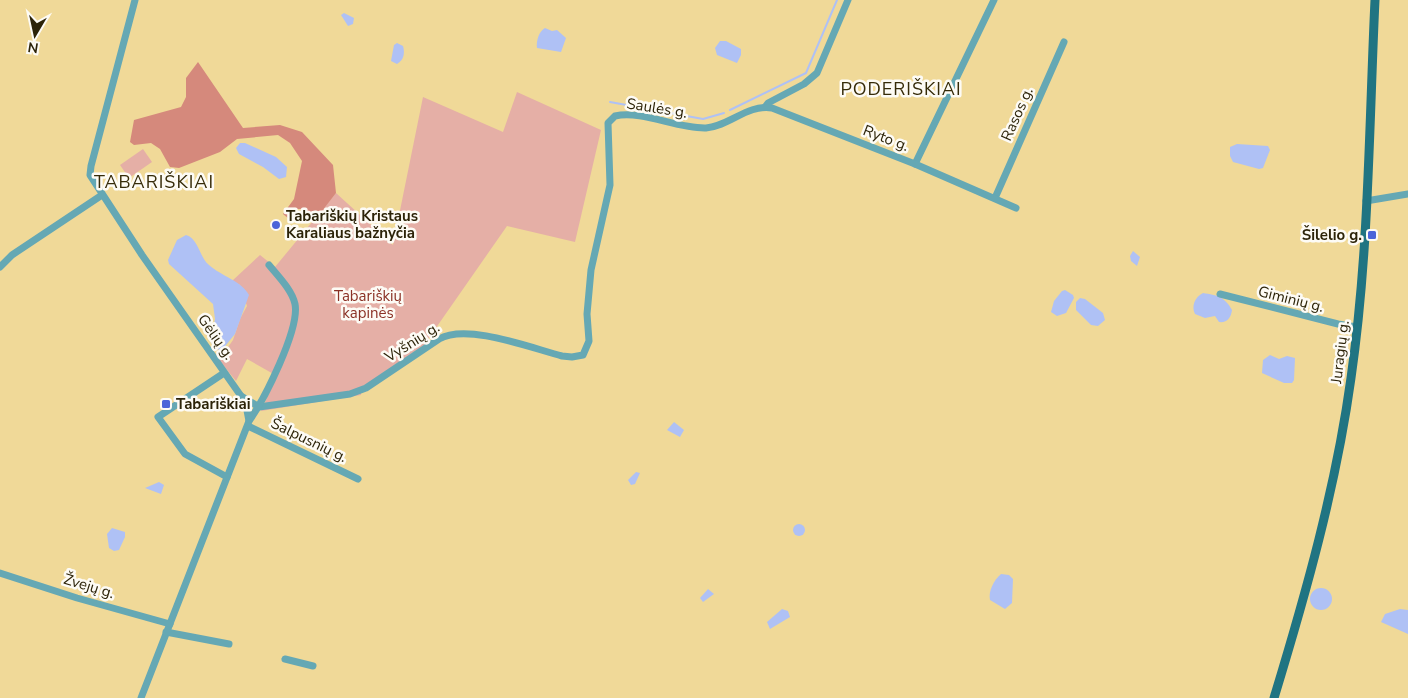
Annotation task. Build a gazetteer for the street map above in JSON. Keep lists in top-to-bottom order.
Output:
{
  "streets": {
    "main road": ["Juragių g."],
    "street": [
      "Saulės g.",
      "Rasos g.",
      "Ryto g.",
      "Giminių g.",
      "Gėlių g.",
      "Vyšnių g.",
      "Šalpusnių g.",
      "Žvejų g."
    ]
  },
  "crossings": [
    ["Saulės g.", "Ryto g."],
    ["Saulės g.", "Vyšnių g."],
    ["Rasos g.", "Ryto g."],
    ["Giminių g.", "Juragių g."],
    ["Gėlių g.", "Šalpusnių g."]
  ],
  "districts": ["PODERIŠKIAI", "TABARIŠKIAI"],
  "parks": ["Tabariškių kapinės"],
  "places": {
    "other": ["Tabariškių Kristaus Karaliaus bažnyčia"],
    "transit": ["Šilelio g.", "Tabariškiai"]
  },
  "north": "bottom"
}
